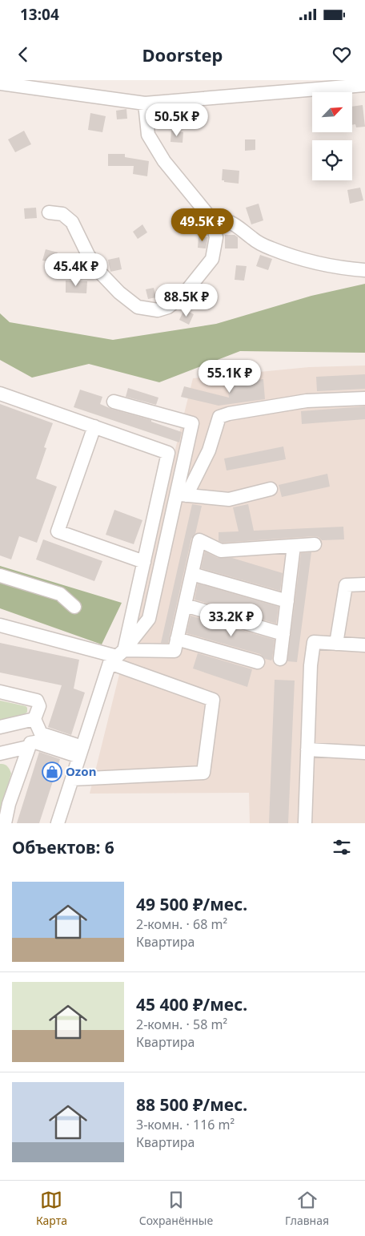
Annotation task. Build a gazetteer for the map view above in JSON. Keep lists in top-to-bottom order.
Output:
{
  "places": {
    "shop": ["Ozon"]
  },
  "north": "top right",
  "page": {
    "status": "13:04",
    "header": "Doorstep",
    "price": [
      "50.5K ₽",
      "49.5K ₽",
      "45.4K ₽",
      "88.5K ₽",
      "55.1K ₽",
      "33.2K ₽"
    ],
    "heading": "Объектов: 6",
    "list": [
      {
        "name": "49 500 ₽/мес.",
        "note": "2-комн. · 68 m² · Квартира"
      },
      {
        "name": "45 400 ₽/мес.",
        "note": "2-комн. · 58 m² · Квартира"
      },
      {
        "name": "88 500 ₽/мес.",
        "note": "3-комн. · 116 m² · Квартира"
      }
    ],
    "tabs": ["Карта", "Сохранённые", "Главная"]
  }
}
